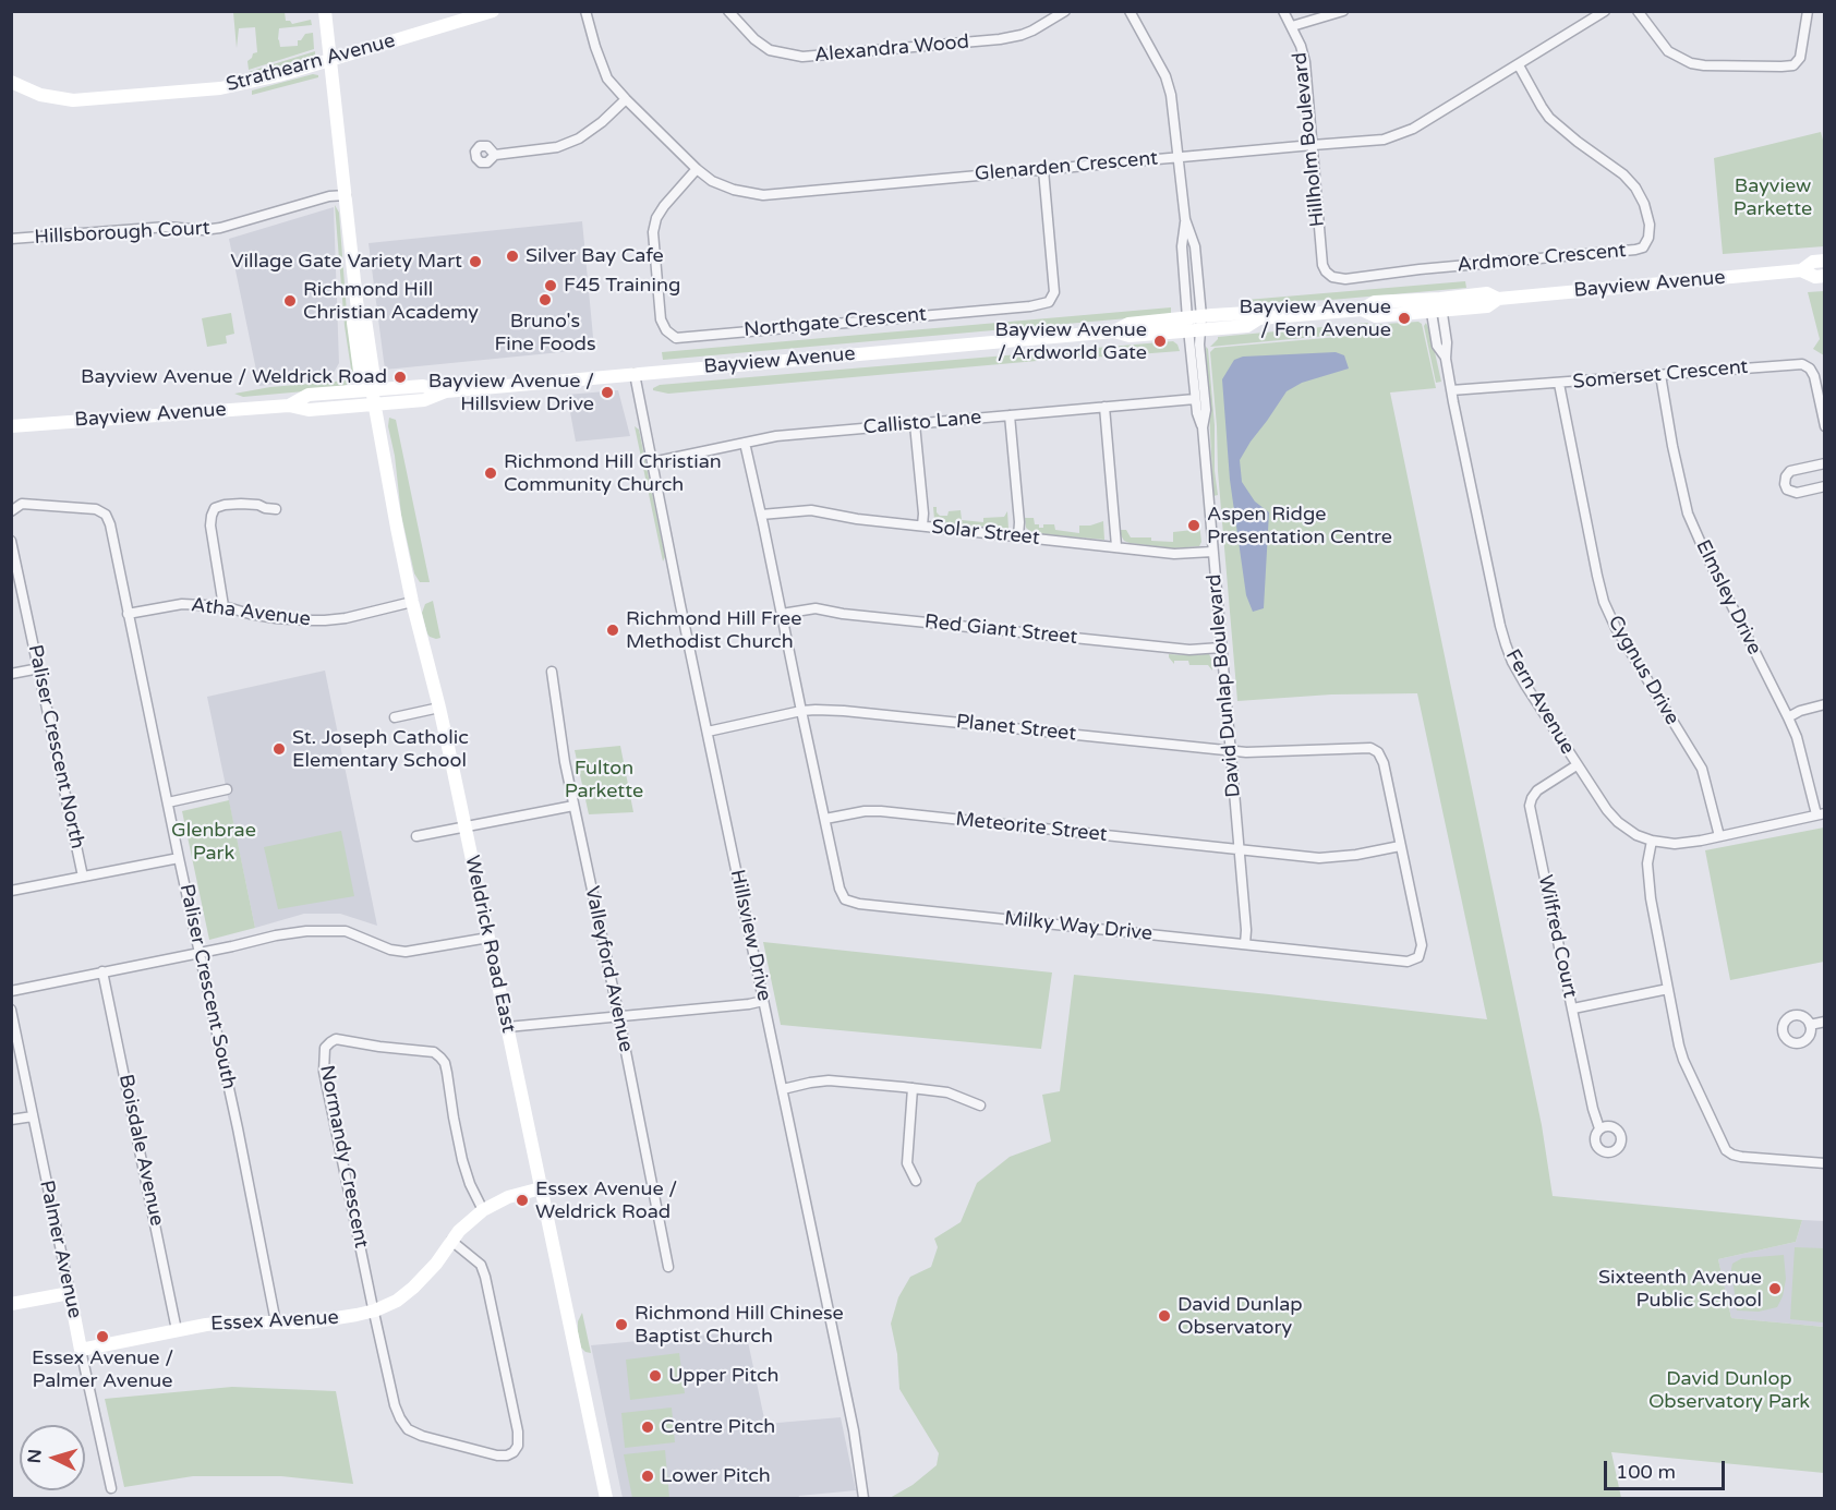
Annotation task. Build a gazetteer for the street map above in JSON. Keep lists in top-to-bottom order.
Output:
{
  "streets": {
    "street": [
      "Alexandra Wood",
      "Strathearn Avenue",
      "Hillholm Boulevard",
      "Glenarden Crescent",
      "Hillsborough Court",
      "Ardmore Crescent",
      "Bayview Avenue",
      "Northgate Crescent",
      "Somerset Crescent",
      "Callisto Lane",
      "Solar Street",
      "Elmsley Drive",
      "Atha Avenue",
      "Red Giant Street",
      "Cygnus Drive",
      "David Dunlap Boulevard",
      "Fern Avenue",
      "Planet Street",
      "Paliser Crescent North",
      "Meteorite Street",
      "Milky Way Drive",
      "Hillsview Drive",
      "Wilfred Court",
      "Weldrick Road East",
      "Valleyford Avenue",
      "Paliser Crescent South",
      "Boisdale Avenue",
      "Normandy Crescent",
      "Palmer Avenue",
      "Essex Avenue"
    ]
  },
  "crossings": [
    ["Strathearn Avenue", "Weldrick Road East"],
    ["Hillholm Boulevard", "Glenarden Crescent"],
    ["Hillholm Boulevard", "Ardmore Crescent"],
    ["Glenarden Crescent", "Ardmore Crescent"],
    ["Glenarden Crescent", "Northgate Crescent"],
    ["Hillsborough Court", "Weldrick Road East"],
    ["Bayview Avenue", "David Dunlap Boulevard"],
    ["Bayview Avenue", "Fern Avenue"],
    ["Bayview Avenue", "Hillsview Drive"],
    ["Bayview Avenue", "Weldrick Road East"],
    ["Somerset Crescent", "Elmsley Drive"],
    ["Somerset Crescent", "Cygnus Drive"],
    ["Somerset Crescent", "Fern Avenue"],
    ["Callisto Lane", "David Dunlap Boulevard"],
    ["Callisto Lane", "Milky Way Drive"],
    ["Callisto Lane", "Hillsview Drive"],
    ["Solar Street", "David Dunlap Boulevard"],
    ["Solar Street", "Milky Way Drive"],
    ["Elmsley Drive", "Fern Avenue"],
    ["Atha Avenue", "Weldrick Road East"],
    ["Atha Avenue", "Paliser Crescent South"],
    ["Red Giant Street", "David Dunlap Boulevard"],
    ["Red Giant Street", "Milky Way Drive"],
    ["Cygnus Drive", "Fern Avenue"],
    ["David Dunlap Boulevard", "Planet Street"],
    ["David Dunlap Boulevard", "Meteorite Street"],
    ["David Dunlap Boulevard", "Milky Way Drive"],
    ["Fern Avenue", "Wilfred Court"],
    ["Planet Street", "Milky Way Drive"],
    ["Planet Street", "Hillsview Drive"],
    ["Meteorite Street", "Milky Way Drive"],
    ["Weldrick Road East", "Essex Avenue"],
    ["Paliser Crescent South", "Essex Avenue"],
    ["Boisdale Avenue", "Essex Avenue"],
    ["Normandy Crescent", "Essex Avenue"],
    ["Palmer Avenue", "Essex Avenue"]
  ],
  "parks": [
    "Bayview Parkette",
    "Fulton Parkette",
    "Glenbrae Park",
    "David Dunlop Observatory Park"
  ],
  "places": [
    "Silver Bay Cafe",
    "Village Gate Variety Mart",
    "F45 Training",
    "Bruno's Fine Foods",
    "Richmond Hill Christian Academy",
    "Bayview Avenue / Fern Avenue",
    "Bayview Avenue / Ardworld Gate",
    "Bayview Avenue / Weldrick Road",
    "Bayview Avenue / Hillsview Drive",
    "Richmond Hill Christian Community Church",
    "Aspen Ridge Presentation Centre",
    "Richmond Hill Free Methodist Church",
    "St. Joseph Catholic Elementary School",
    "Essex Avenue / Weldrick Road",
    "Sixteenth Avenue Public School",
    "David Dunlap Observatory",
    "Richmond Hill Chinese Baptist Church",
    "Essex Avenue / Palmer Avenue",
    "Upper Pitch",
    "Centre Pitch",
    "Lower Pitch"
  ],
  "scale_bar": "100 m",
  "north": "left"
}
